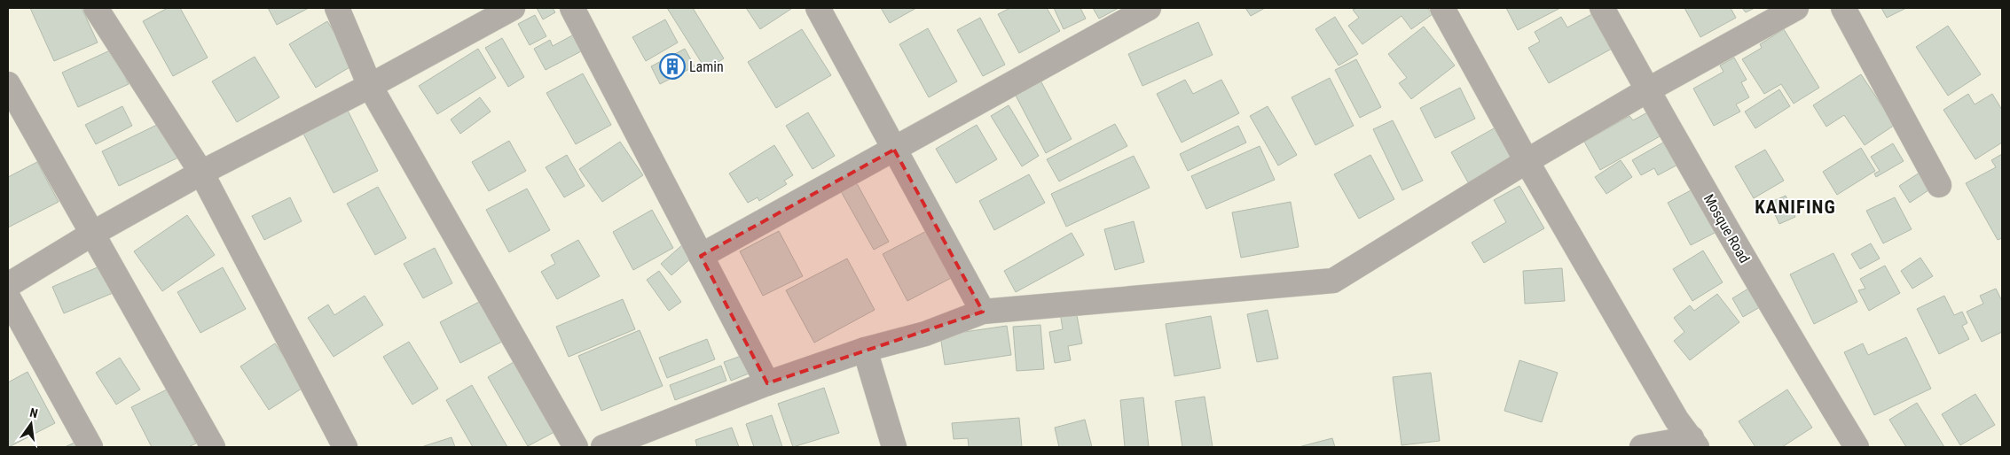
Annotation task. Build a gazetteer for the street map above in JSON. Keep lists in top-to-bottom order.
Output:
{
  "streets": {
    "street": ["Mosque Road"]
  },
  "districts": ["KANIFING"],
  "places": {
    "building": ["Lamin"]
  },
  "north": "top"
}
